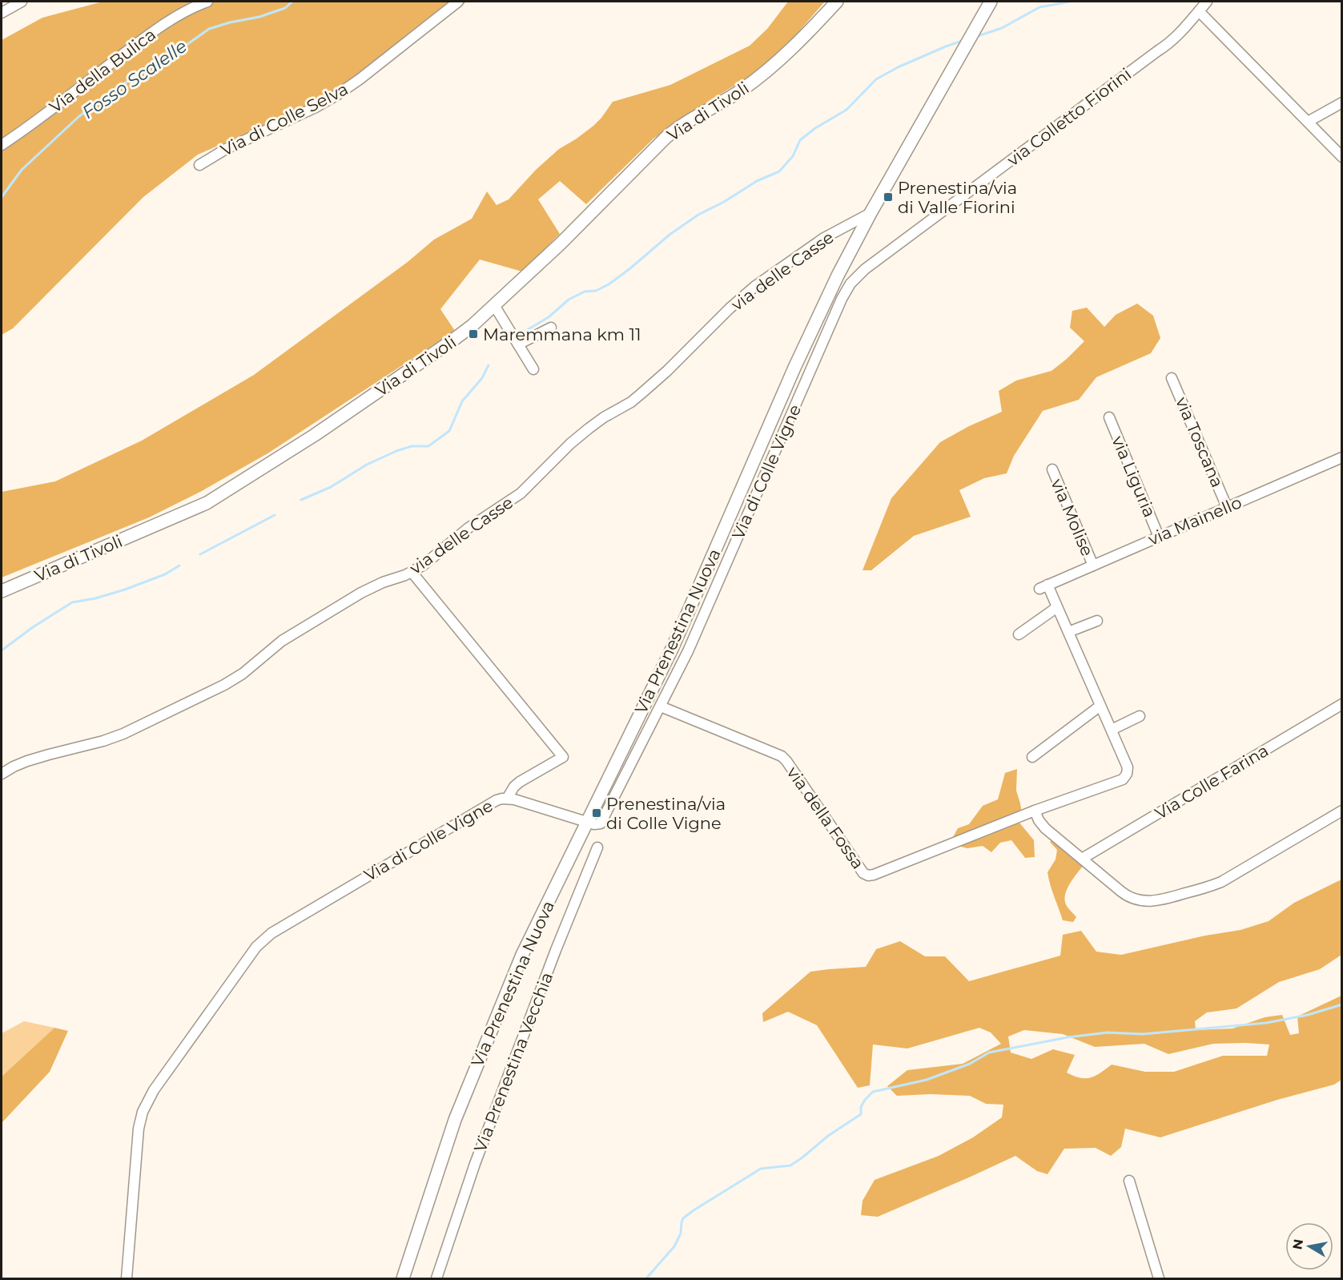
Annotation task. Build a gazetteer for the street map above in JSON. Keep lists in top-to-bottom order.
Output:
{
  "streets": {
    "main road": ["Via di Tivoli", "Via Prenestina Nuova"],
    "street": [
      "Via della Bulica",
      "via Colletto Fiorini",
      "Via di Colle Selva",
      "via delle Casse",
      "via Toscana",
      "Via di Colle Vigne",
      "via Liguria",
      "via Molise",
      "via Mainello",
      "Via Colle Farina",
      "via della Fossa",
      "Via Prenestina Vecchia"
    ]
  },
  "crossings": [
    ["via Colletto Fiorini", "Via di Colle Vigne"],
    ["via delle Casse", "Via Prenestina Nuova"],
    ["via Toscana", "via Mainello"],
    ["Via di Colle Vigne", "Via Prenestina Nuova"],
    ["Via di Colle Vigne", "via della Fossa"],
    ["via Liguria", "via Mainello"],
    ["via Molise", "via Mainello"],
    ["via Mainello", "via della Fossa"]
  ],
  "water": ["Fosso Scalelle"],
  "places": {
    "transit": ["Prenestina/via di Valle Fiorini", "Maremmana km 11", "Prenestina/via di Colle Vigne"]
  },
  "north": "left"
}
